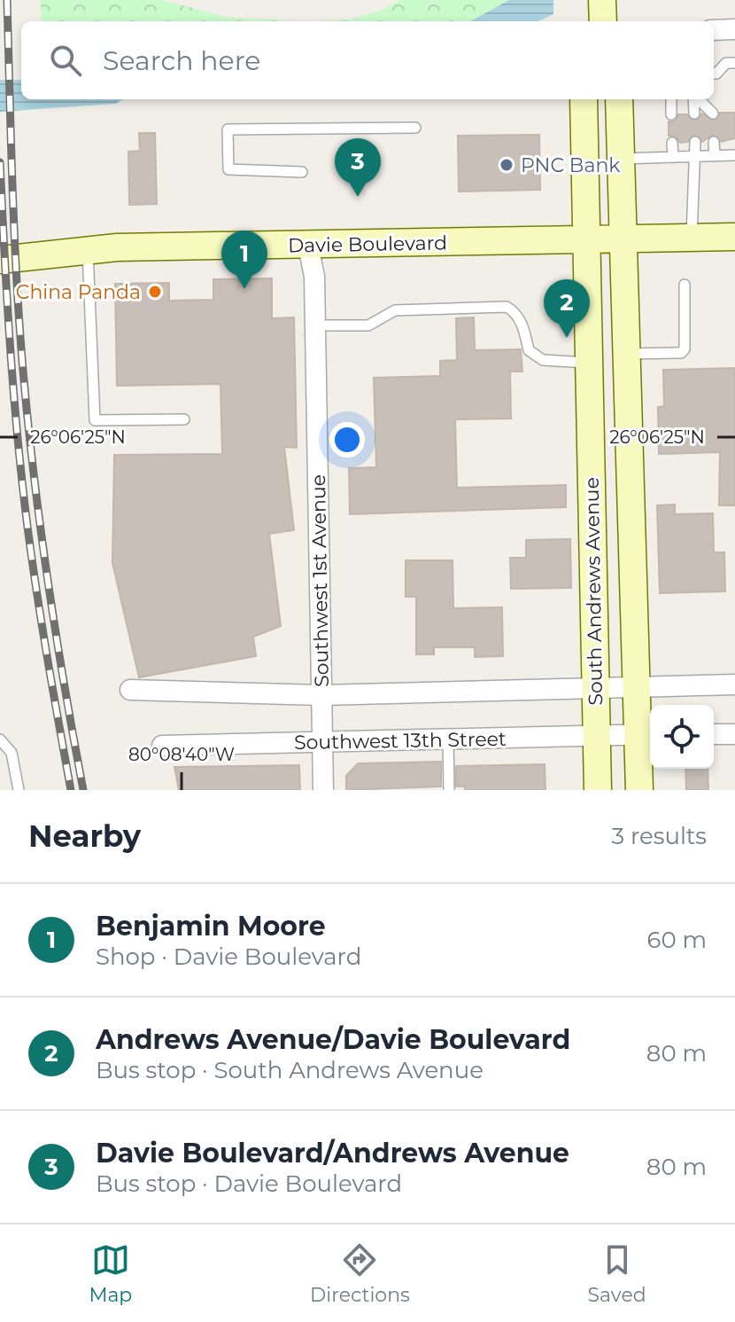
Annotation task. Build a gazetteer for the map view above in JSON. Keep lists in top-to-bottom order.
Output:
{
  "streets": {
    "main road": ["Davie Boulevard", "South Andrews Avenue"],
    "street": ["Southwest 1st Avenue", "Southwest 13th Street"]
  },
  "crossings": [
    ["Davie Boulevard", "Southwest 1st Avenue"],
    ["Davie Boulevard", "South Andrews Avenue"],
    ["Southwest 1st Avenue", "Southwest 13th Street"],
    ["South Andrews Avenue", "Southwest 13th Street"]
  ],
  "places": ["PNC Bank", "China Panda"],
  "page": {
    "search": "Search here",
    "pins": ["3", "1", "2"],
    "heading": ["Nearby", "3 results"],
    "list": [
      {
        "mark": "1",
        "name": "Benjamin Moore",
        "note": "Shop · Davie Boulevard",
        "value": "60 m"
      },
      {
        "mark": "2",
        "name": "Andrews Avenue/Davie Boulevard",
        "note": "Bus stop · South Andrews Avenue",
        "value": "80 m"
      },
      {
        "mark": "3",
        "name": "Davie Boulevard/Andrews Avenue",
        "note": "Bus stop · Davie Boulevard",
        "value": "80 m"
      }
    ],
    "nav": ["Map", "Directions", "Saved"]
  },
  "coordinates": ["26°06'25\"N", "80°08'40\"W"]
}
